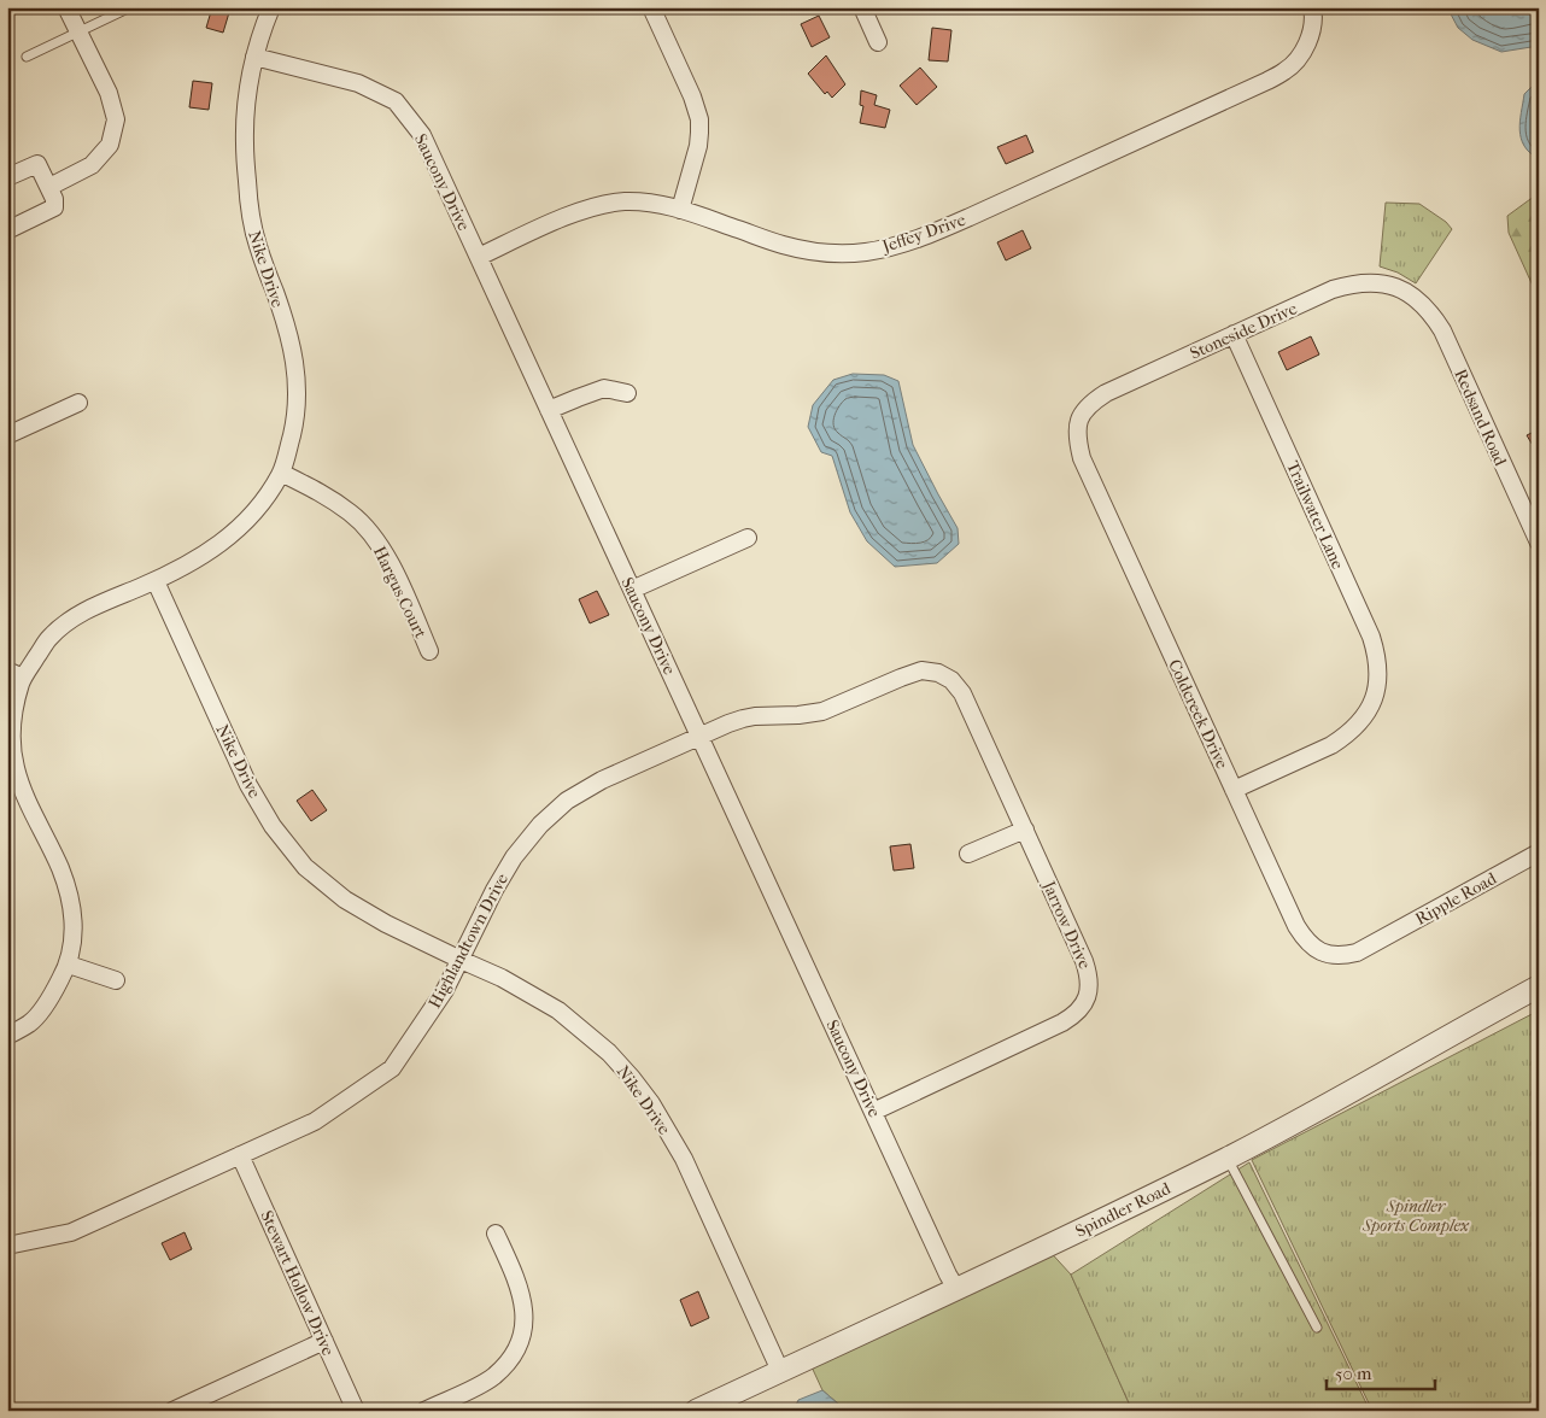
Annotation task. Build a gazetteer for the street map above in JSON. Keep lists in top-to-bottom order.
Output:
{
  "streets": {
    "street": [
      "Saucony Drive",
      "Jeffey Drive",
      "Nike Drive",
      "Stoneside Drive",
      "Redsand Road",
      "Trailwater Lane",
      "Hargus Court",
      "Coldcreek Drive",
      "Ripple Road",
      "Jarrow Drive",
      "Highlandtown Drive",
      "Spindler Road",
      "Stewart Hollow Drive"
    ]
  },
  "crossings": [
    ["Saucony Drive", "Jeffey Drive"],
    ["Saucony Drive", "Nike Drive"],
    ["Saucony Drive", "Jarrow Drive"],
    ["Saucony Drive", "Highlandtown Drive"],
    ["Saucony Drive", "Spindler Road"],
    ["Nike Drive", "Hargus Court"],
    ["Nike Drive", "Highlandtown Drive"],
    ["Nike Drive", "Spindler Road"],
    ["Stoneside Drive", "Redsand Road"],
    ["Stoneside Drive", "Trailwater Lane"],
    ["Stoneside Drive", "Coldcreek Drive"],
    ["Trailwater Lane", "Coldcreek Drive"],
    ["Coldcreek Drive", "Ripple Road"],
    ["Jarrow Drive", "Highlandtown Drive"],
    ["Highlandtown Drive", "Stewart Hollow Drive"]
  ],
  "parks": ["Spindler Sports Complex"],
  "scale_bar": "50 m"
}
